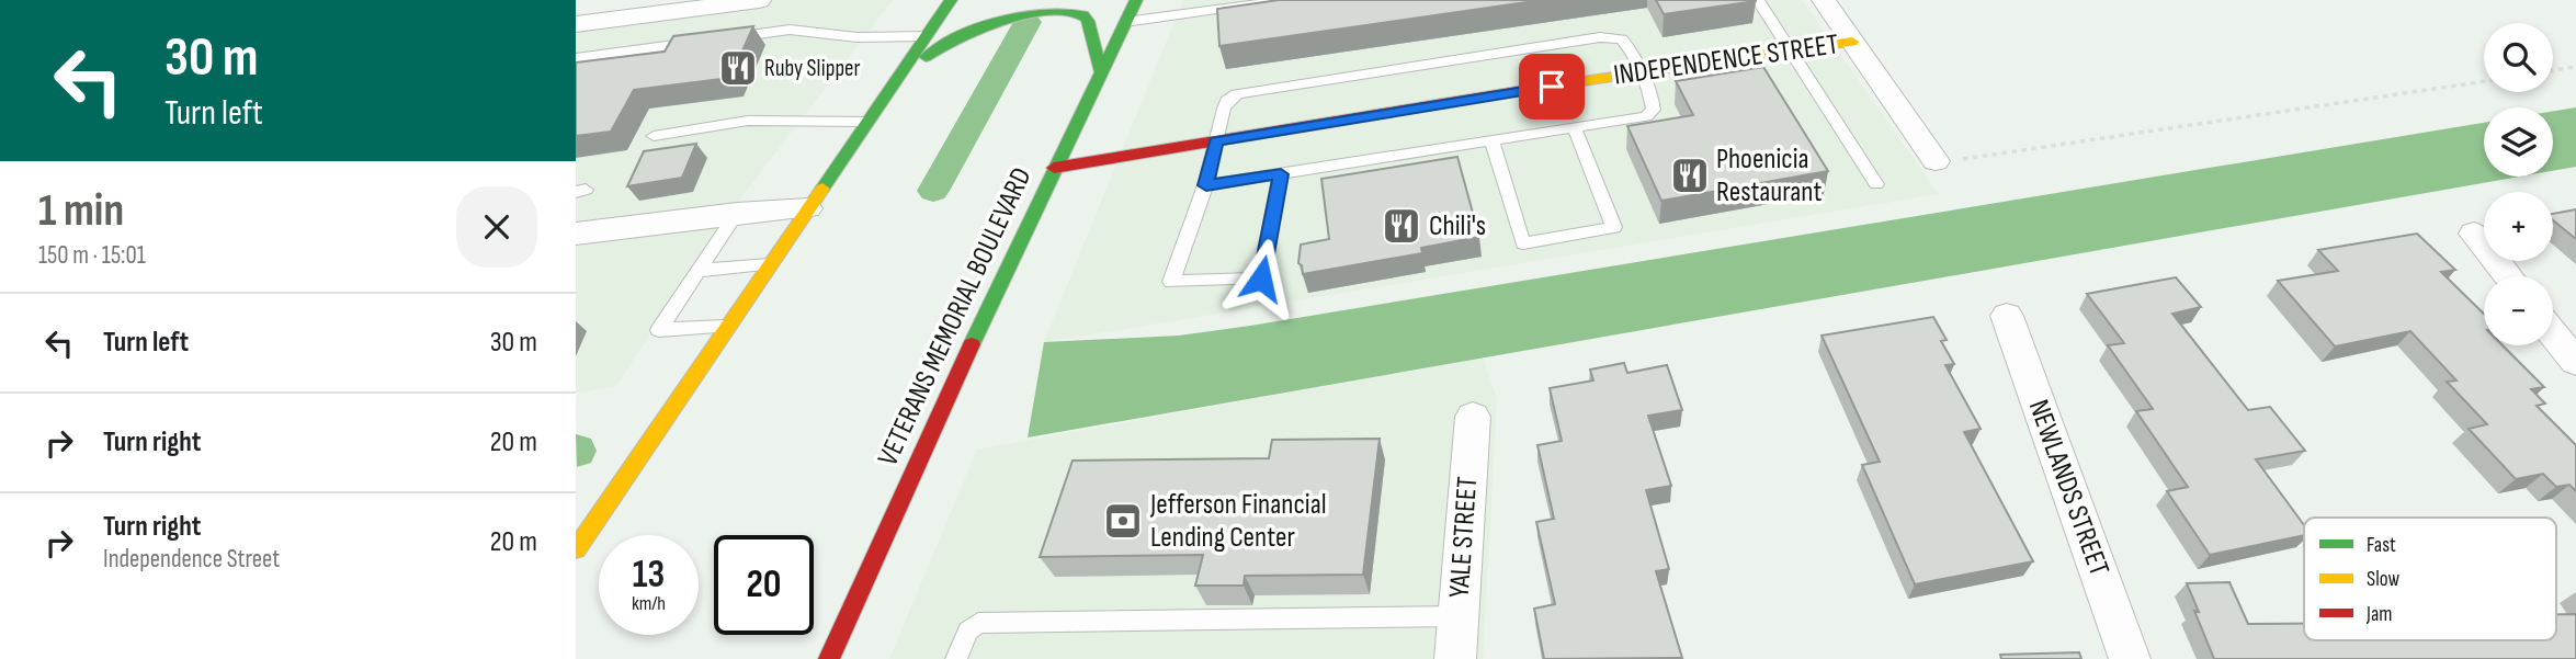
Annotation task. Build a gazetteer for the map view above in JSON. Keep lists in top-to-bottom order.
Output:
{
  "streets": {
    "main road": ["INDEPENDENCE STREET", "VETERANS MEMORIAL BOULEVARD"],
    "street": ["NEWLANDS STREET", "YALE STREET"]
  },
  "crossings": [
    ["INDEPENDENCE STREET", "VETERANS MEMORIAL BOULEVARD"]
  ],
  "places": {
    "restaurant": ["Ruby Slipper", "Phoenicia Restaurant", "Chili's"],
    "bank": ["Jefferson Financial Lending Center"]
  },
  "legend": ["Fast", "Slow", "Jam"],
  "page": {
    "turn": ["30 m", "Turn left"],
    "map_buttons": ["+", "−"],
    "heading": ["1 min", "150 m · 15:01"],
    "list": [
      {
        "name": "Turn left",
        "value": "30 m"
      },
      {
        "name": "Turn right",
        "value": "20 m"
      },
      {
        "name": "Turn right",
        "note": "Independence Street",
        "value": "20 m"
      }
    ],
    "speed": "13 km/h",
    "limit": "20"
  }
}
